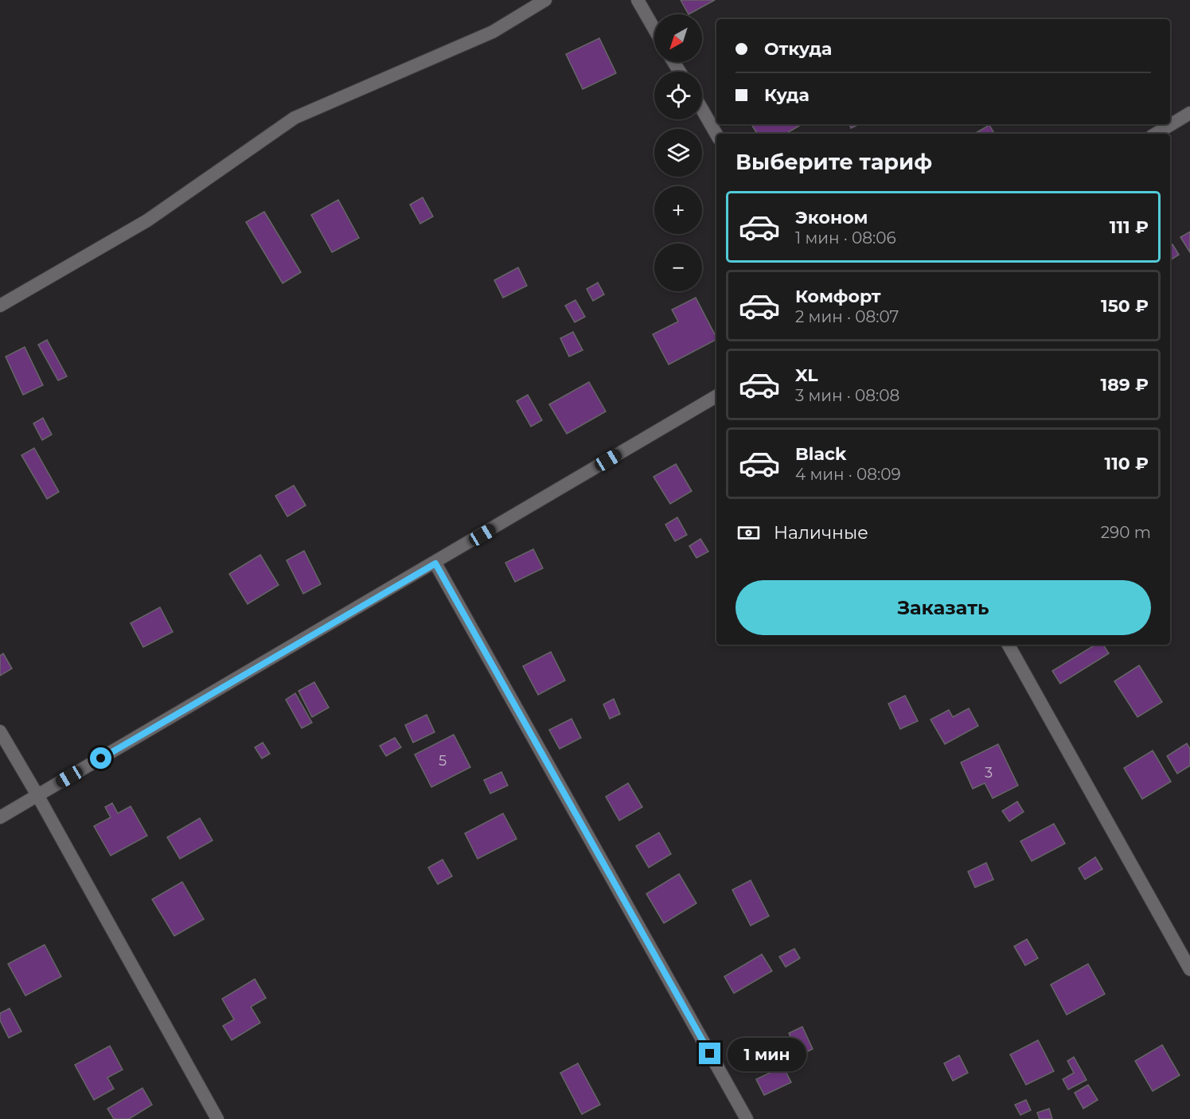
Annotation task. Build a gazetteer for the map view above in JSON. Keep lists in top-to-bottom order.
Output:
{
  "house_numbers": ["5", "3"],
  "north": "bottom left",
  "page": {
    "map_buttons": ["+", "−"],
    "banner": ["Откуда", "Куда"],
    "heading": "Выберите тариф",
    "list": [
      {
        "name": "Эконом",
        "note": "1 мин · 08:06",
        "value": "111 ₽"
      },
      {
        "name": "Комфорт",
        "note": "2 мин · 08:07",
        "value": "150 ₽"
      },
      {
        "name": "XL",
        "note": "3 мин · 08:08",
        "value": "189 ₽"
      },
      {
        "name": "Black",
        "note": "4 мин · 08:09",
        "value": "110 ₽"
      }
    ],
    "pay": ["Наличные", "290 m"],
    "buttons": "Заказать",
    "bubble": "1 мин"
  }
}
